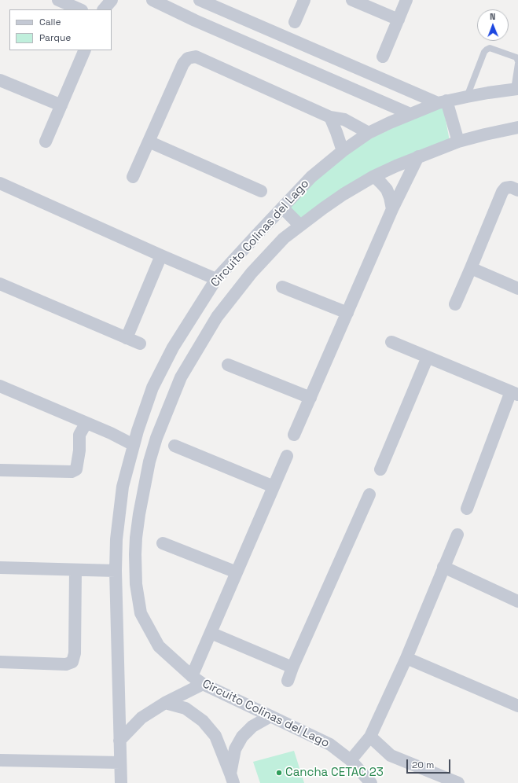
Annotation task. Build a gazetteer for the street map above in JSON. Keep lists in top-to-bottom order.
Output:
{
  "streets": {
    "street": ["Circuito Colinas del Lago"]
  },
  "places": ["Cancha CETAC 23"],
  "legend": ["Calle", "Parque"],
  "scale_bar": "20 m",
  "north": "top"
}
